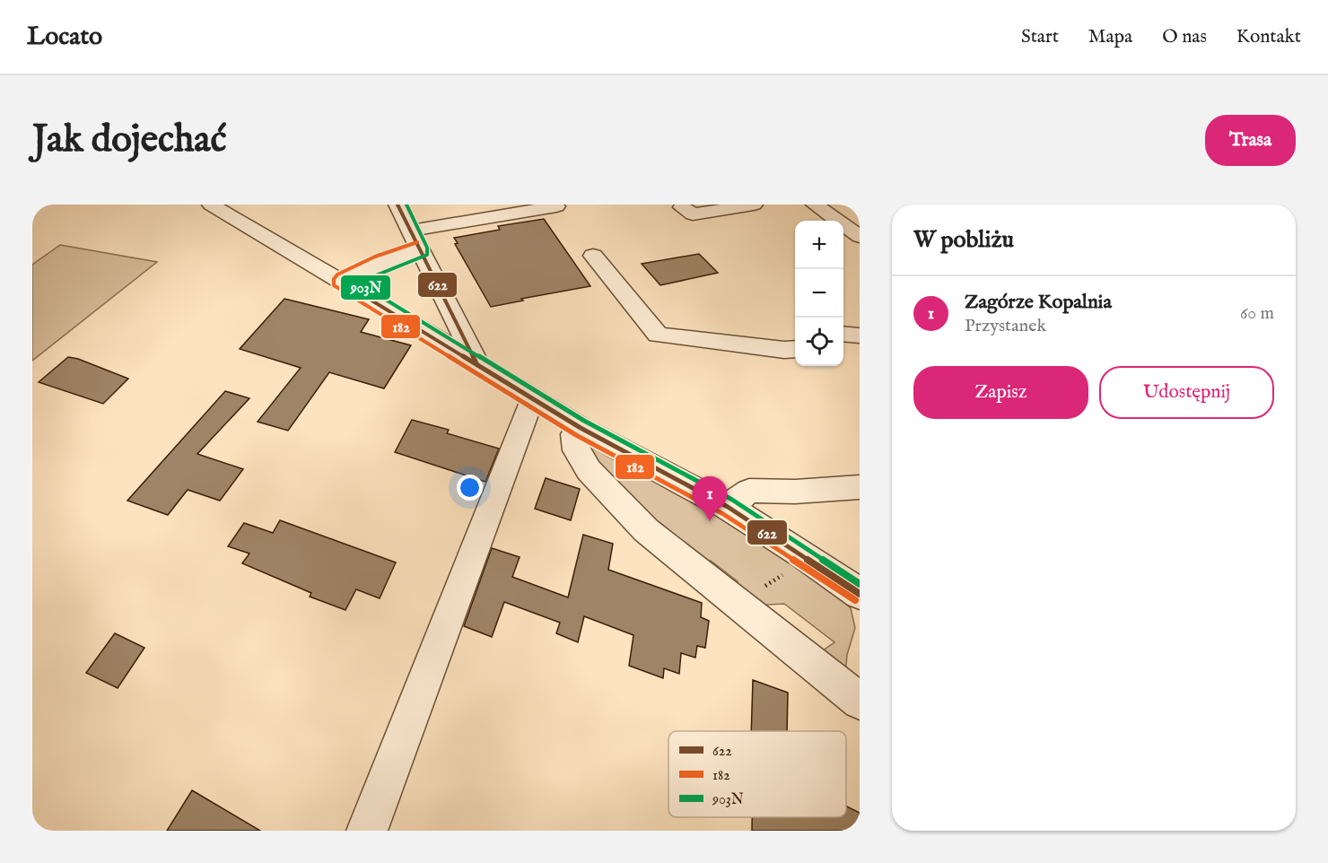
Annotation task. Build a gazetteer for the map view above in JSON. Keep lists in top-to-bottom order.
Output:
{
  "lines": ["transit line 622", "transit line 903N", "transit line 182"],
  "legend": ["622", "182", "903N"],
  "page": {
    "header": "Locato",
    "nav": [
      "Start",
      "Mapa",
      "O nas",
      "Kontakt"
    ],
    "buttons": [
      "Trasa",
      ["Zapisz", "Udostępnij"]
    ],
    "title": "Jak dojechać",
    "heading": "W pobliżu",
    "map_buttons": ["+", "−"],
    "list": [
      {
        "mark": "1",
        "name": "Zagórze Kopalnia",
        "note": "Przystanek",
        "value": "60 m"
      }
    ],
    "pins": "1"
  }
}
